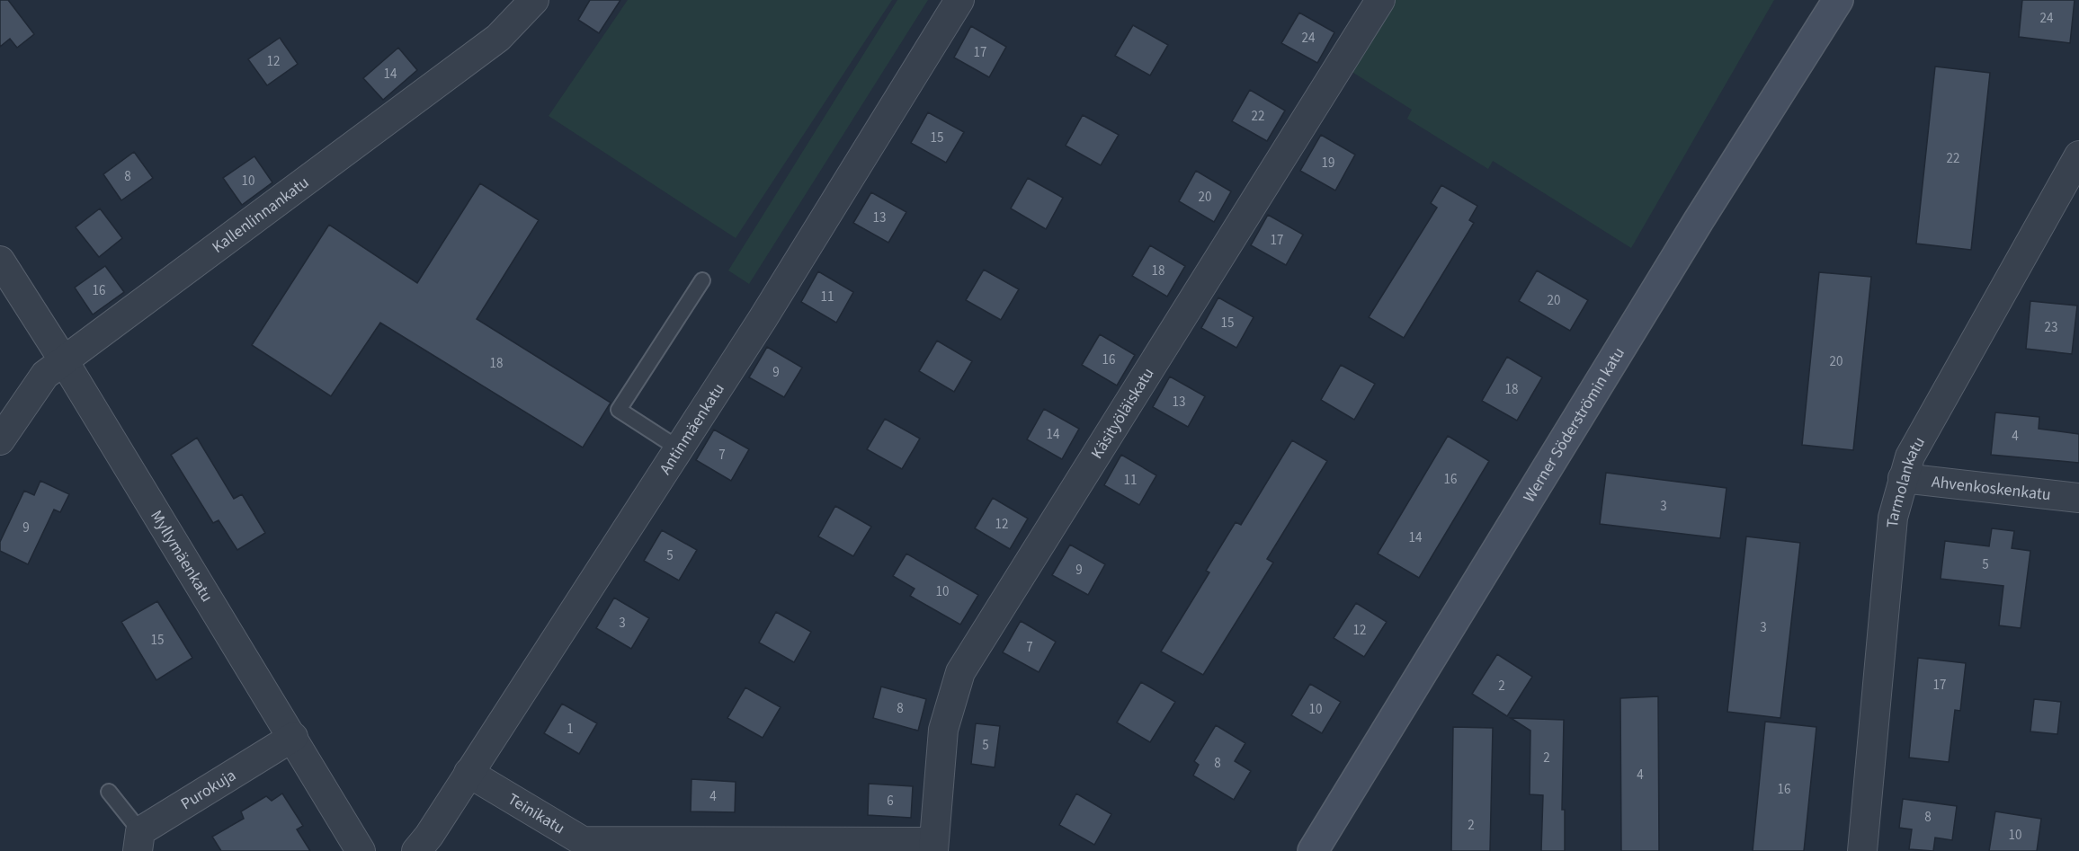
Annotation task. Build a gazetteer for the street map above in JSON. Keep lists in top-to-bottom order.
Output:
{
  "streets": {
    "street": [
      "Kallenlinnankatu",
      "Käsityöläiskatu",
      "Werner Söderströmin katu",
      "Antinmäenkatu",
      "Tarmolankatu",
      "Ahvenkoskenkatu",
      "Myllymäenkatu",
      "Purokuja",
      "Teinikatu"
    ]
  },
  "crossings": [
    ["Kallenlinnankatu", "Myllymäenkatu"],
    ["Käsityöläiskatu", "Teinikatu"],
    ["Antinmäenkatu", "Teinikatu"],
    ["Tarmolankatu", "Ahvenkoskenkatu"],
    ["Myllymäenkatu", "Purokuja"]
  ],
  "house_numbers": [
    "24",
    "24",
    "17",
    "12",
    "14",
    "22",
    "15",
    "22",
    "19",
    "8",
    "10",
    "20",
    "13",
    "17",
    "18",
    "16",
    "11",
    "20",
    "15",
    "23",
    "16",
    "20",
    "18",
    "9",
    "18",
    "13",
    "14",
    "4",
    "7",
    "16",
    "11",
    "3",
    "12",
    "9",
    "14",
    "5",
    "5",
    "9",
    "10",
    "3",
    "3",
    "12",
    "15",
    "7",
    "17",
    "2",
    "8",
    "10",
    "1",
    "5",
    "2",
    "8",
    "4",
    "16",
    "4",
    "6",
    "8",
    "2",
    "10"
  ]
}
